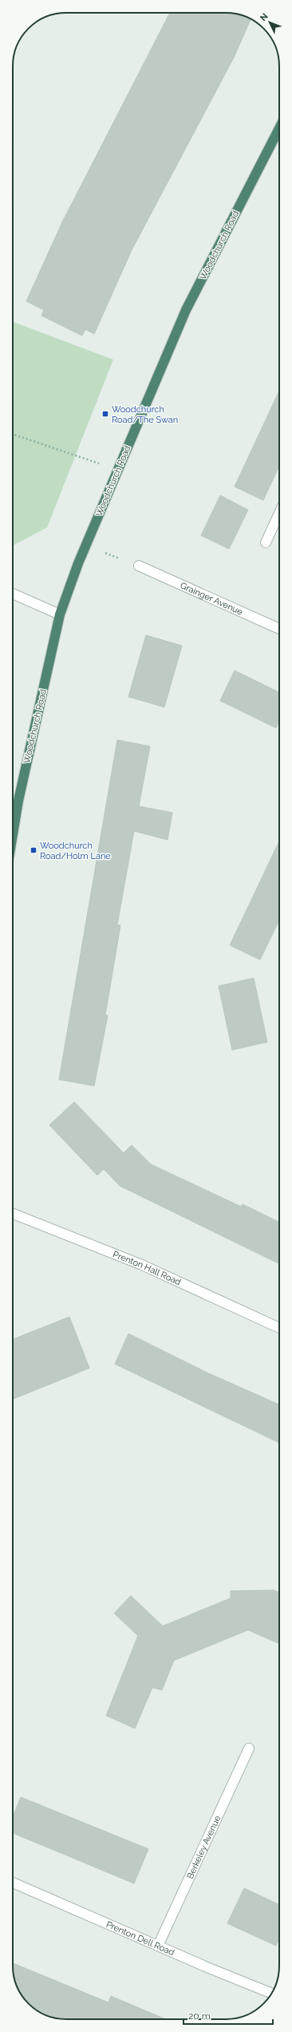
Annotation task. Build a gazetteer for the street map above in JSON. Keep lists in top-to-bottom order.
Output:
{
  "streets": {
    "highway": ["Woodchurch Road"],
    "street": [
      "Grainger Avenue",
      "Prenton Hall Road",
      "Berkeley Avenue",
      "Prenton Dell Road"
    ]
  },
  "crossings": [
    ["Berkeley Avenue", "Prenton Dell Road"]
  ],
  "places": {
    "transit": ["Woodchurch Road/The Swan", "Woodchurch Road/Holm Lane"]
  },
  "scale_bar": "20 m",
  "north": "top left"
}
